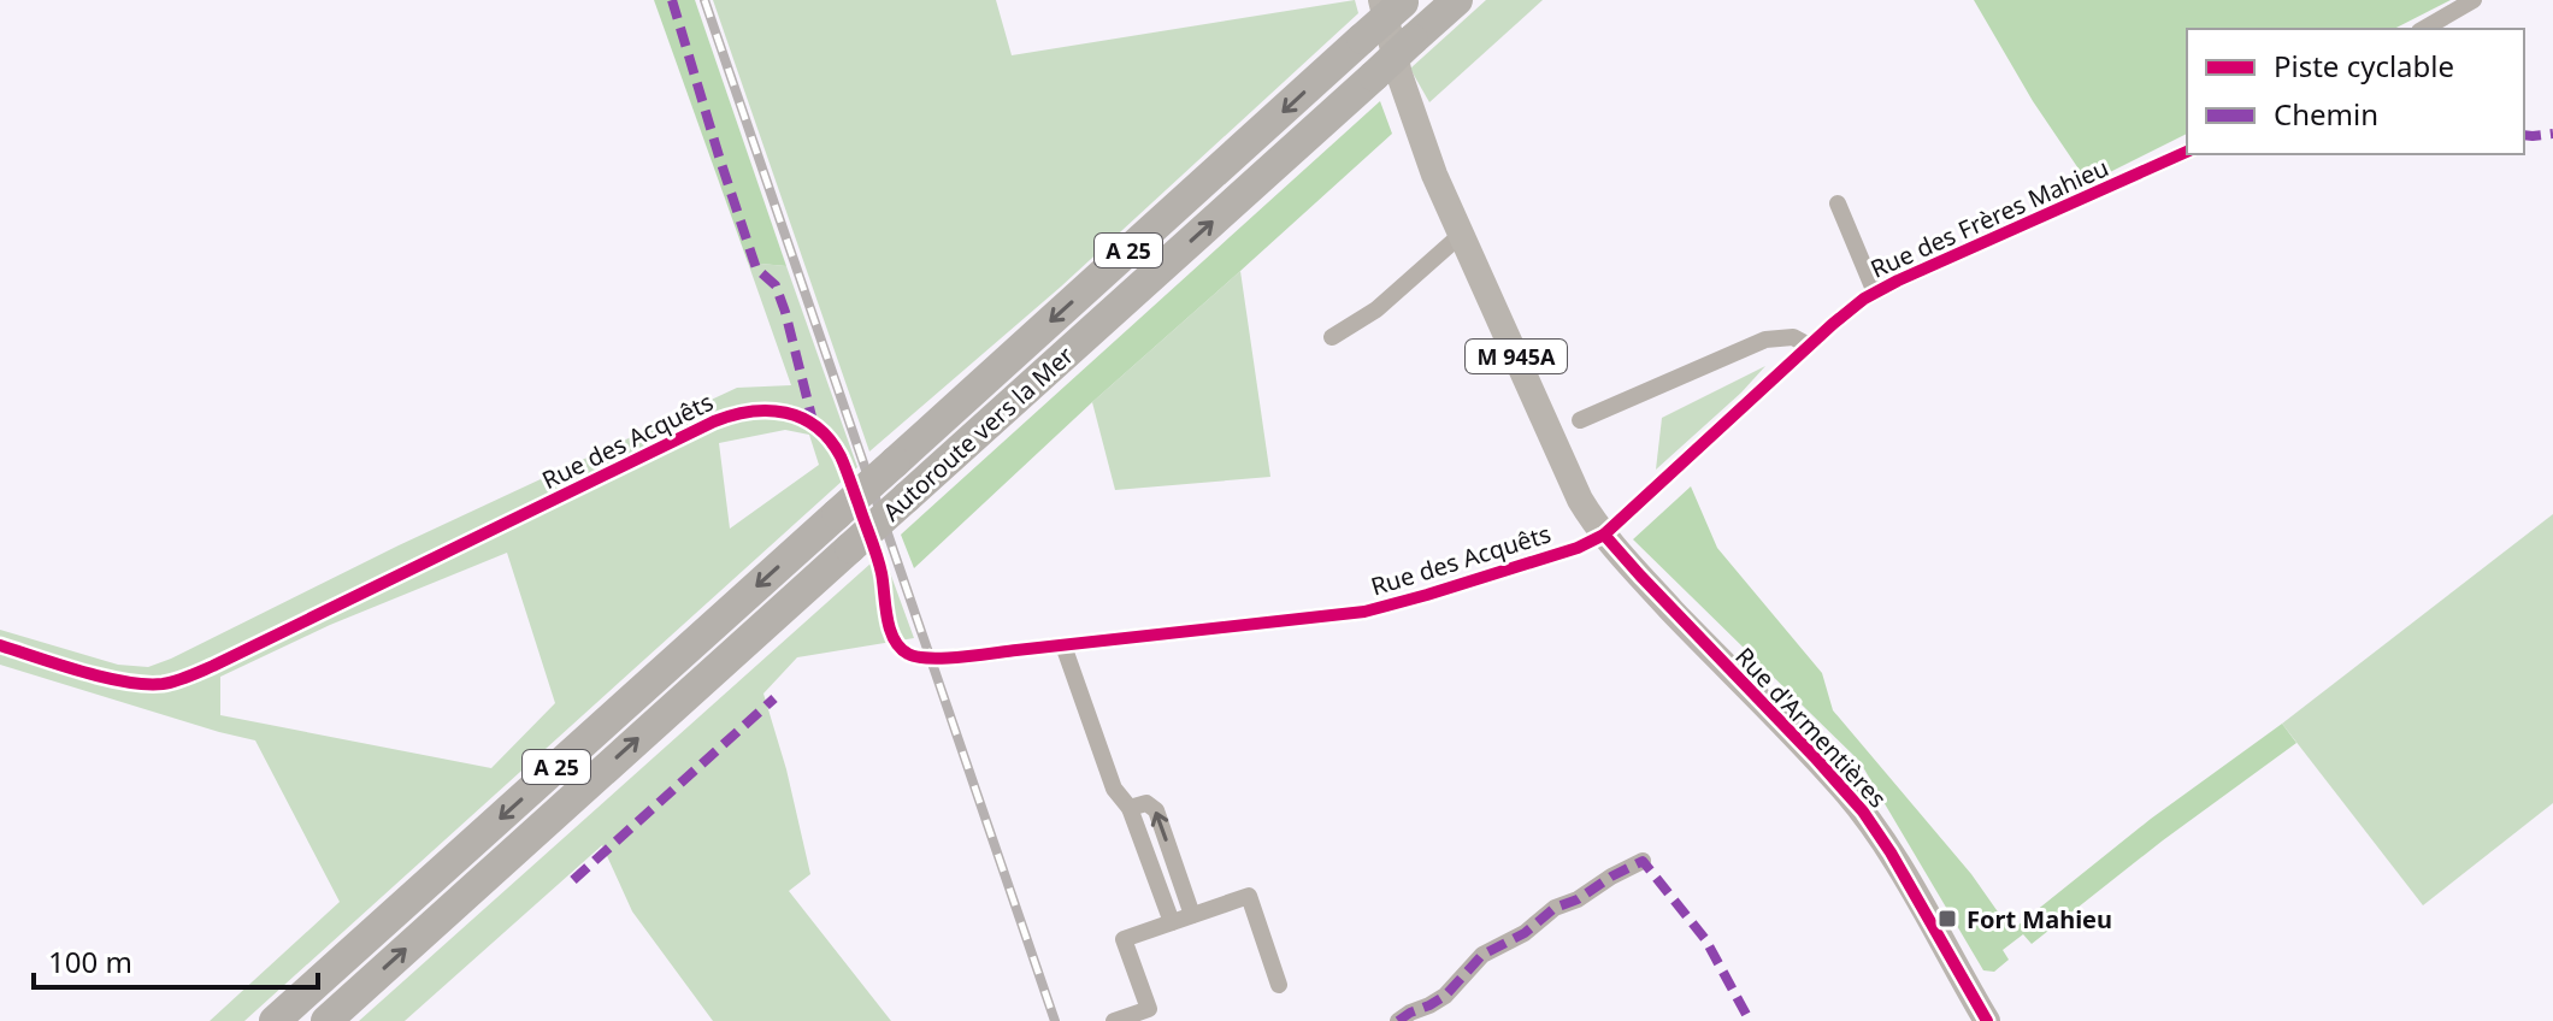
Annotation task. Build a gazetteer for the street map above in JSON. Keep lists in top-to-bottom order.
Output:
{
  "streets": {
    "highway": ["A 25", "Autoroute vers la Mer"],
    "main road": ["M 945A", "Rue d'Armentières"],
    "street": ["Rue des Frères Mahieu", "Rue des Acquêts"]
  },
  "crossings": [
    ["Rue des Frères Mahieu", "Rue des Acquêts"],
    ["Rue des Frères Mahieu", "Rue d'Armentières"],
    ["A 25", "Rue d'Armentières"],
    ["Rue des Acquêts", "Rue d'Armentières"]
  ],
  "places": {
    "transit": ["Fort Mahieu"]
  },
  "legend": ["Piste cyclable", "Chemin"],
  "scale_bar": "100 m"
}
